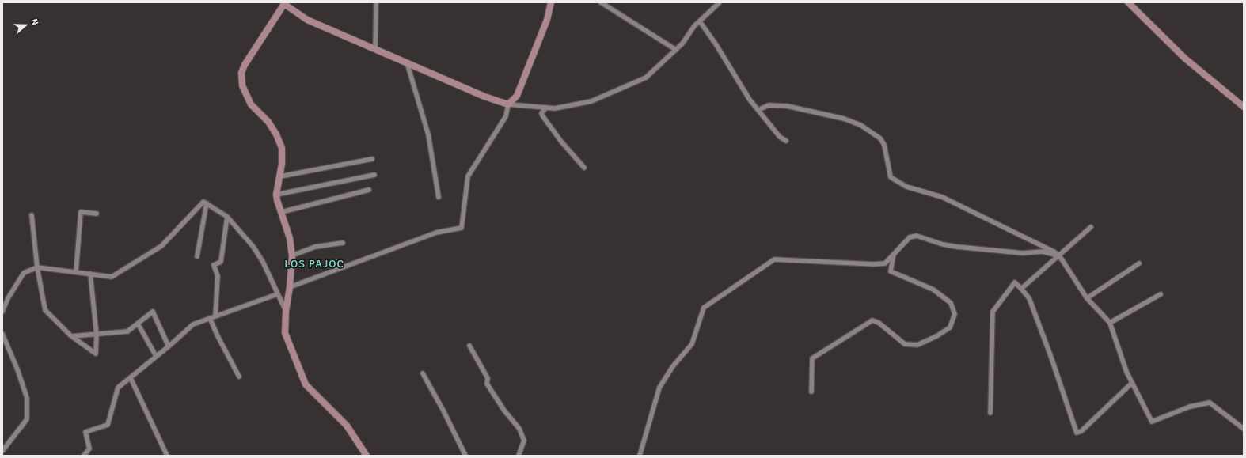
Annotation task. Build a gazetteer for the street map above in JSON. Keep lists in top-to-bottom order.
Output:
{
  "districts": ["LOS PAJOC"],
  "north": "right"
}
